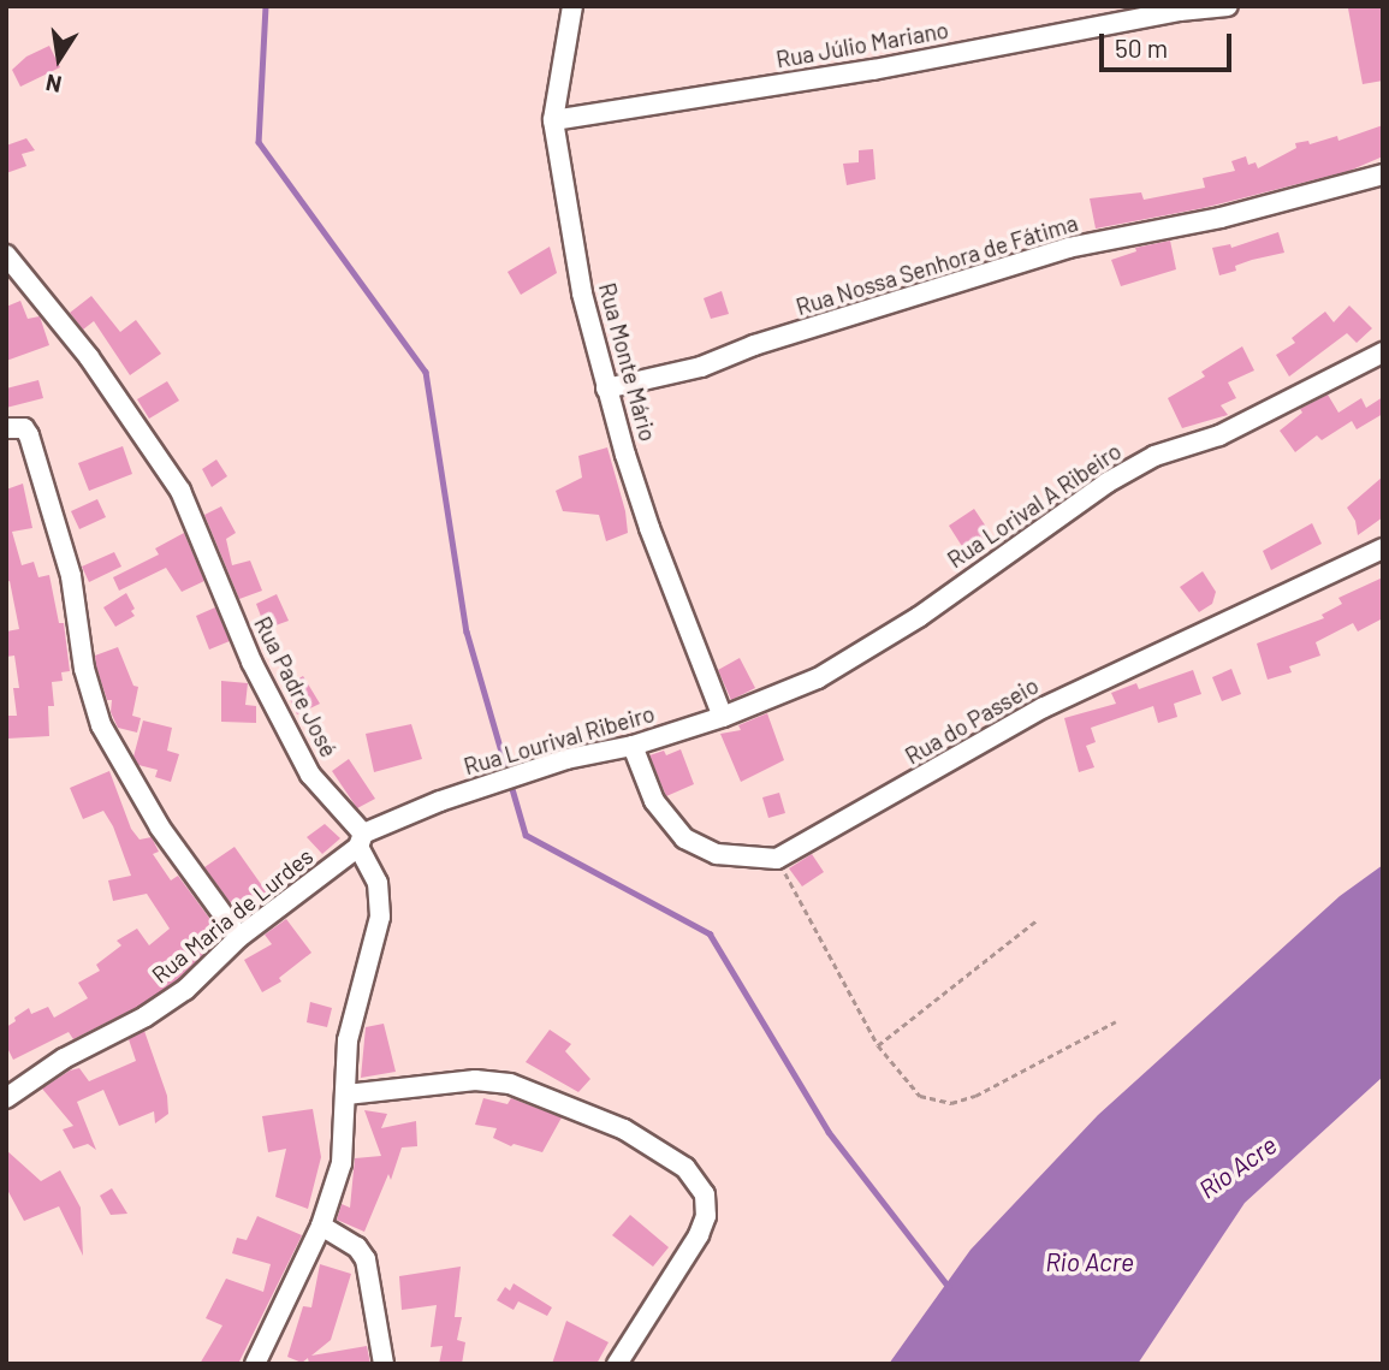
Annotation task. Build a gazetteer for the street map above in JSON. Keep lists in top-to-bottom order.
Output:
{
  "streets": {
    "street": [
      "Rua Júlio Mariano",
      "Rua Nossa Senhora de Fátima",
      "Rua Monte Mário",
      "Rua Lorival A Ribeiro",
      "Rua Padre José",
      "Rua do Passeio",
      "Rua Lourival Ribeiro",
      "Rua Maria de Lurdes"
    ]
  },
  "crossings": [
    ["Rua Júlio Mariano", "Rua Monte Mário"],
    ["Rua Nossa Senhora de Fátima", "Rua Monte Mário"],
    ["Rua Monte Mário", "Rua Lorival A Ribeiro"],
    ["Rua Monte Mário", "Rua Lourival Ribeiro"],
    ["Rua Lorival A Ribeiro", "Rua Lourival Ribeiro"],
    ["Rua Padre José", "Rua Lourival Ribeiro"],
    ["Rua Padre José", "Rua Maria de Lurdes"],
    ["Rua Lourival Ribeiro", "Rua Maria de Lurdes"]
  ],
  "water": ["Río Acre", "Rio Acre"],
  "scale_bar": "50 m",
  "north": "bottom"
}
